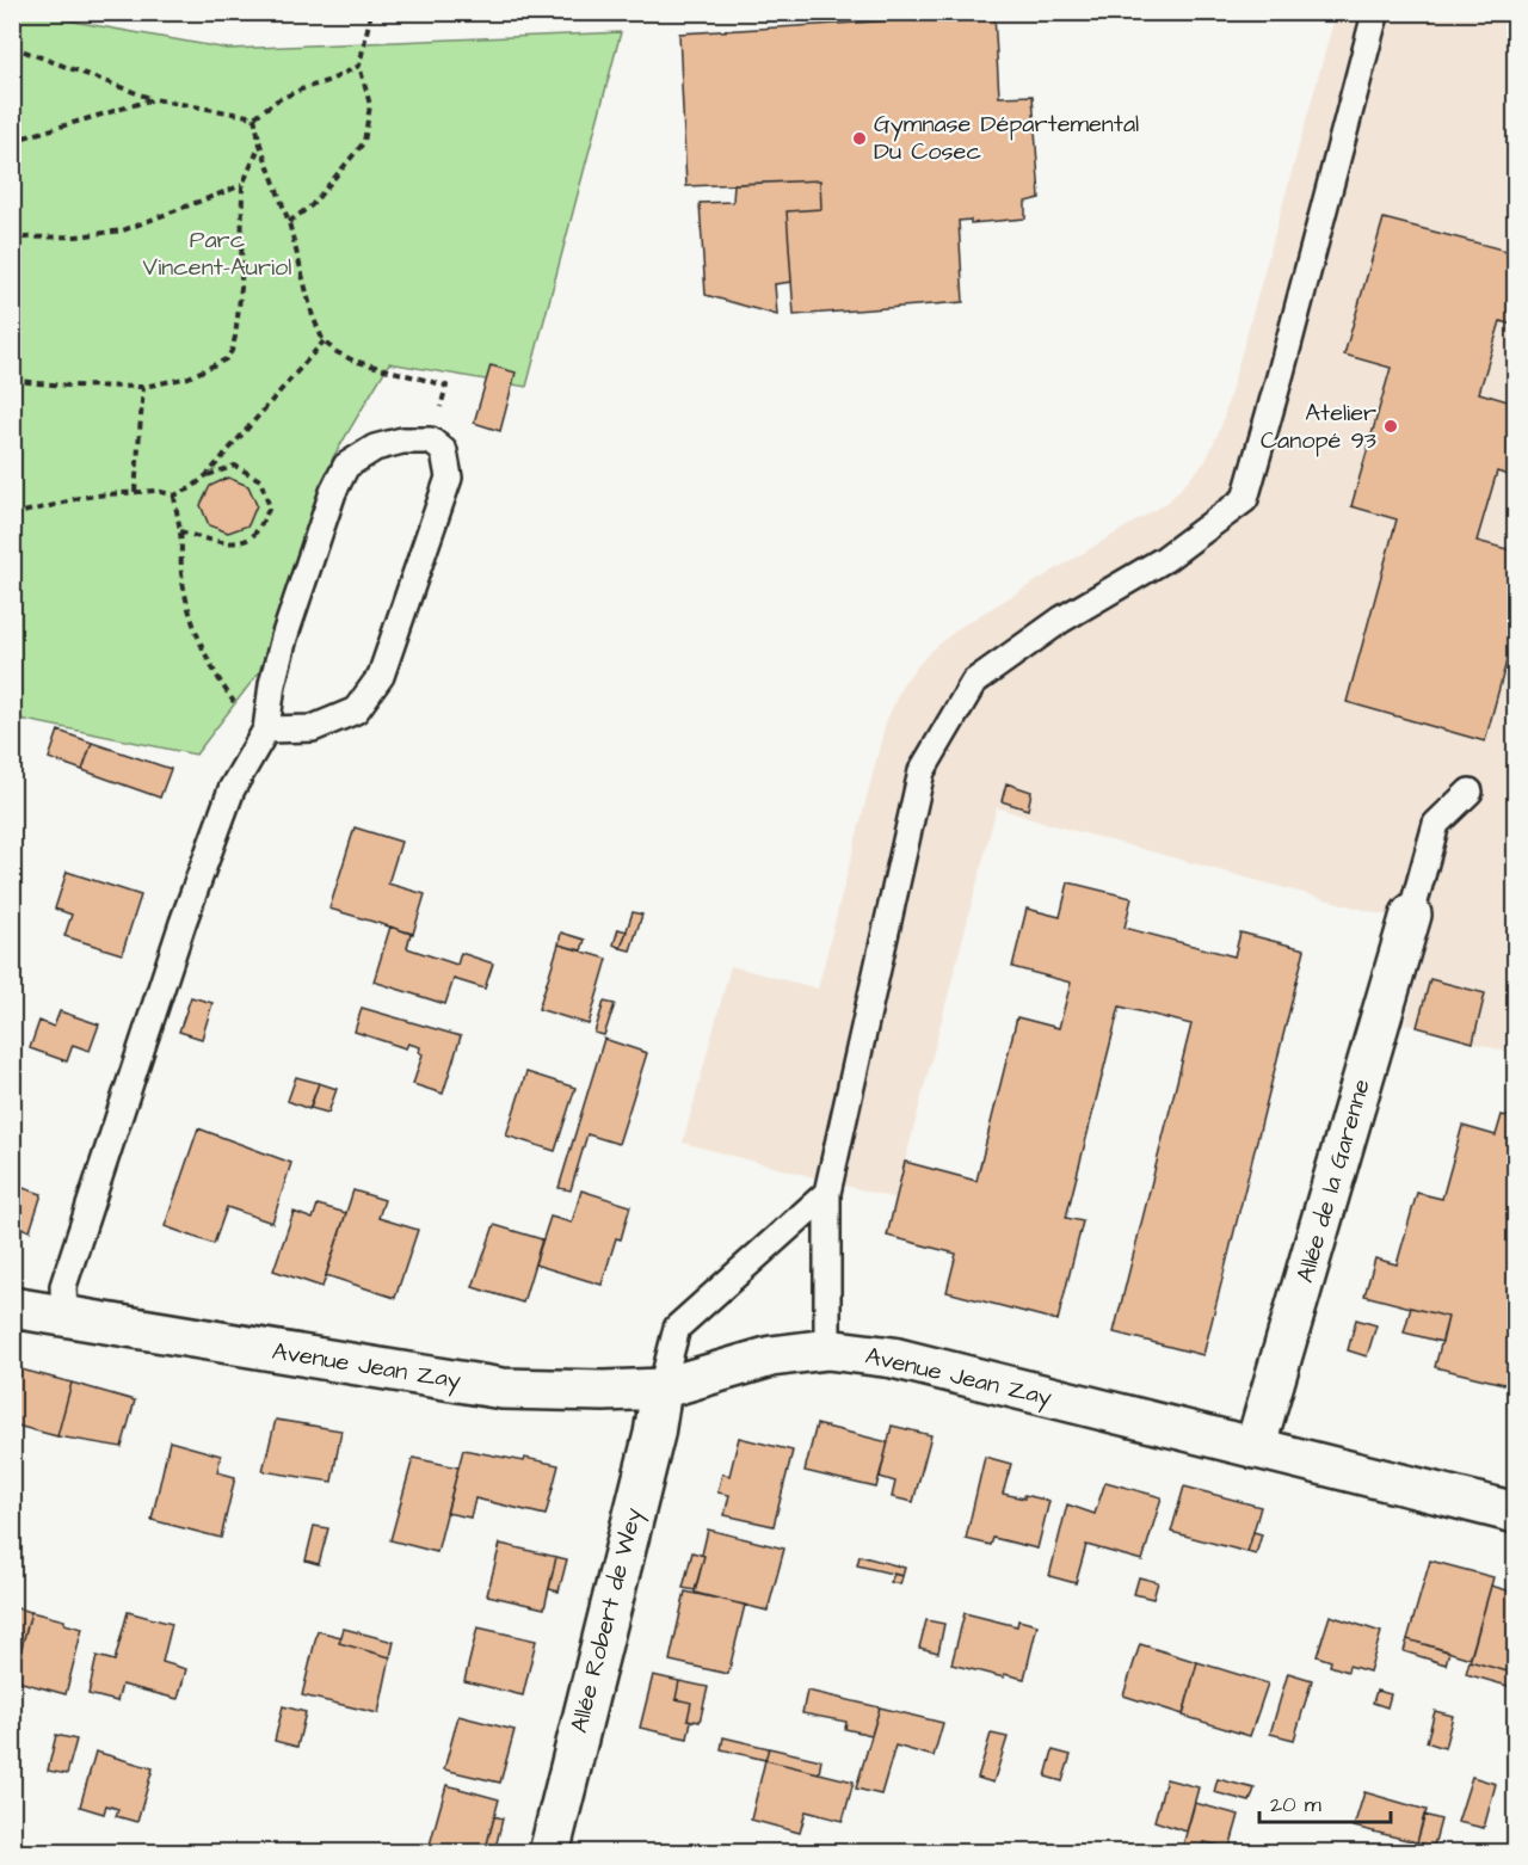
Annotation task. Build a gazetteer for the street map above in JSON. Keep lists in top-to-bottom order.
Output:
{
  "streets": {
    "street": ["Allée de la Garenne", "Avenue Jean Zay", "Allée Robert de Wey"]
  },
  "crossings": [
    ["Allée de la Garenne", "Avenue Jean Zay"],
    ["Avenue Jean Zay", "Allée Robert de Wey"]
  ],
  "parks": ["Parc Vincent-Auriol"],
  "places": ["Gymnase Départemental Du Cosec", "Atelier Canopé 93"],
  "scale_bar": "20 m"
}
